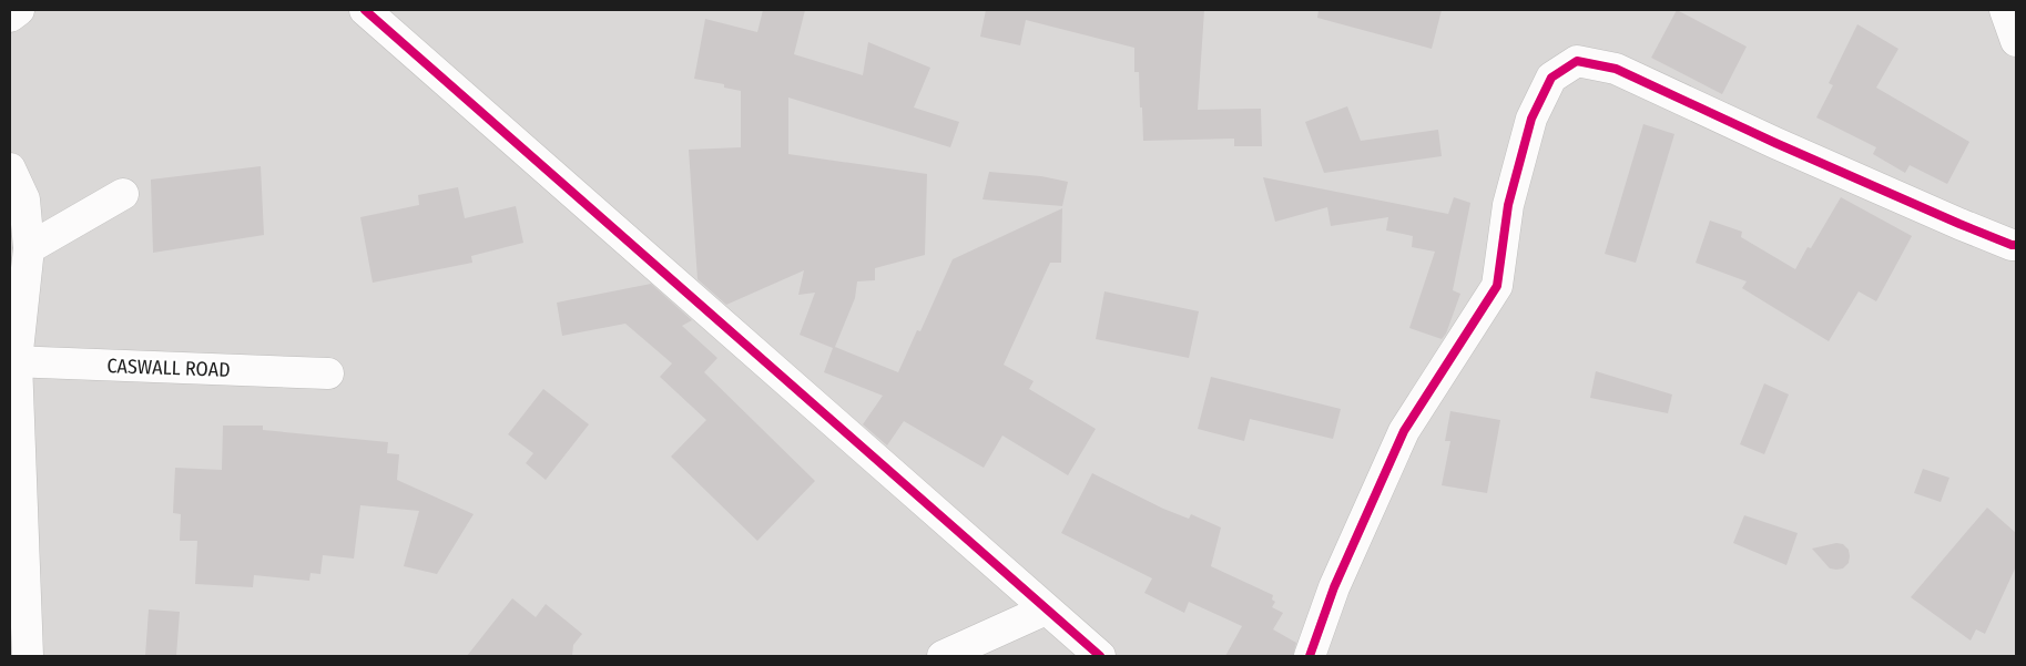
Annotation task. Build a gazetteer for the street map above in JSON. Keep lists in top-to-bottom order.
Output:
{
  "streets": {
    "street": ["CASWALL ROAD"]
  }
}
